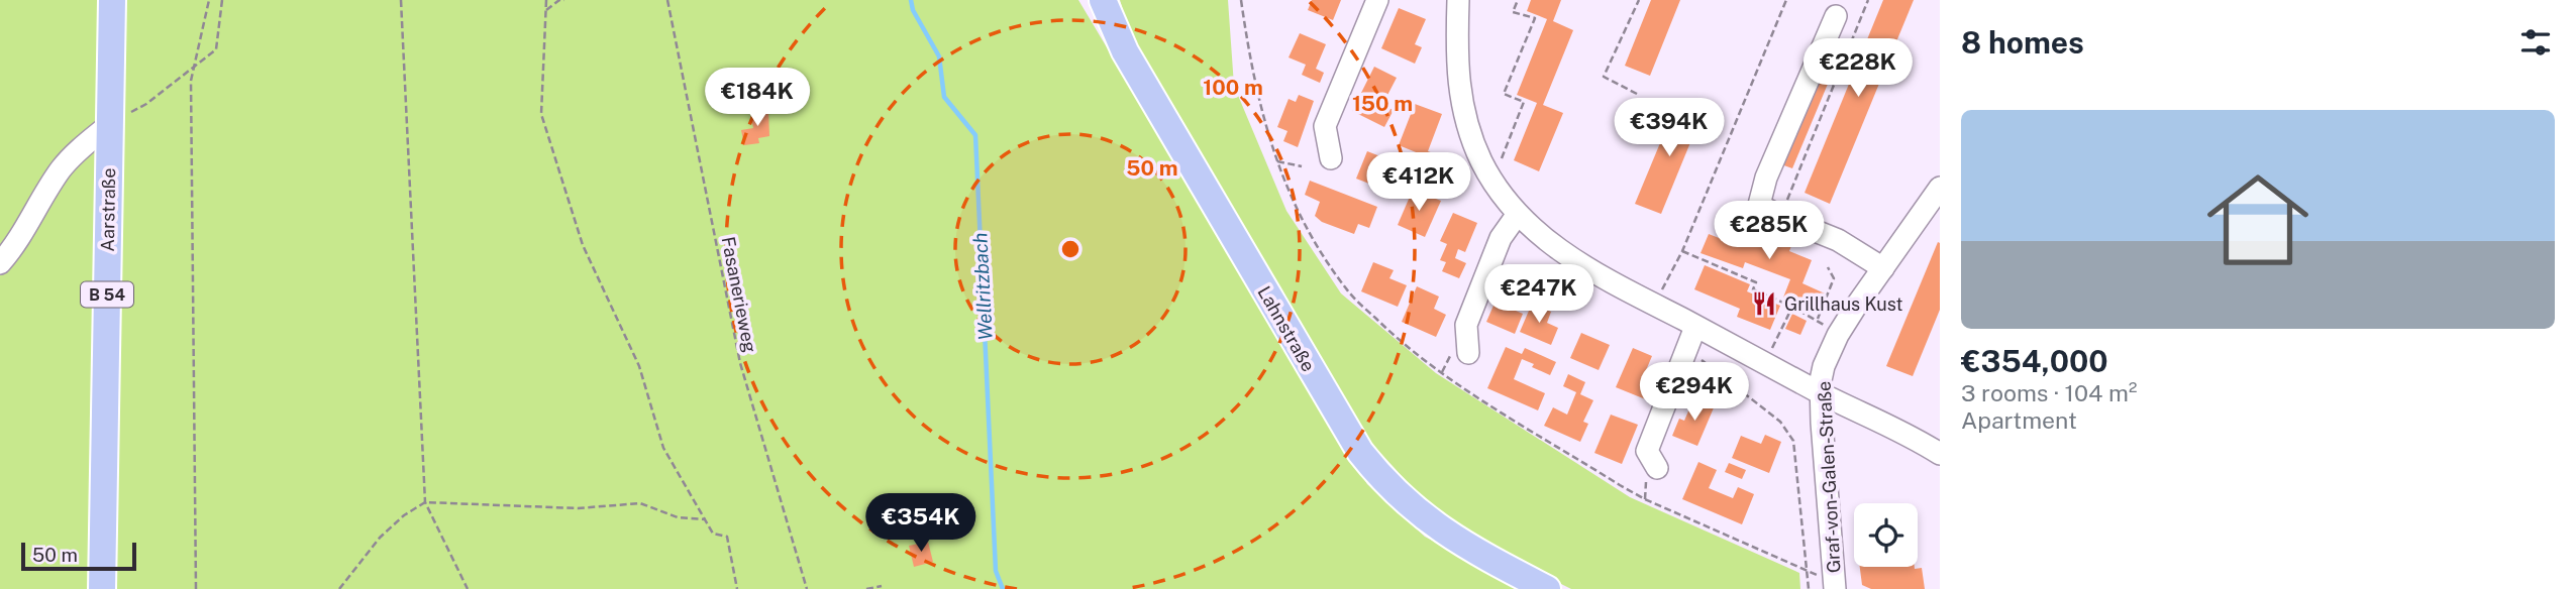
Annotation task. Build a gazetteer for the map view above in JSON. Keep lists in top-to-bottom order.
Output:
{
  "streets": {
    "main road": ["Aarstraße", "B 54", "Lahnstraße"],
    "street": ["Graf-von-Galen-Straße"],
    "path": ["Fasanerieweg"]
  },
  "water": ["Wellritzbach"],
  "places": {
    "restaurant": ["Grillhaus Kust"]
  },
  "scale_bar": "50 m",
  "page": {
    "heading": "8 homes",
    "price": [
      "€228K",
      "€184K",
      "€394K",
      "€412K",
      "€285K",
      "€247K",
      "€294K",
      "€354K"
    ],
    "list": [
      {
        "name": "€354,000",
        "note": "3 rooms · 104 m² · Apartment"
      }
    ],
    "scale": "50 m"
  },
  "rings": ["100 m", "150 m", "50 m"]
}
